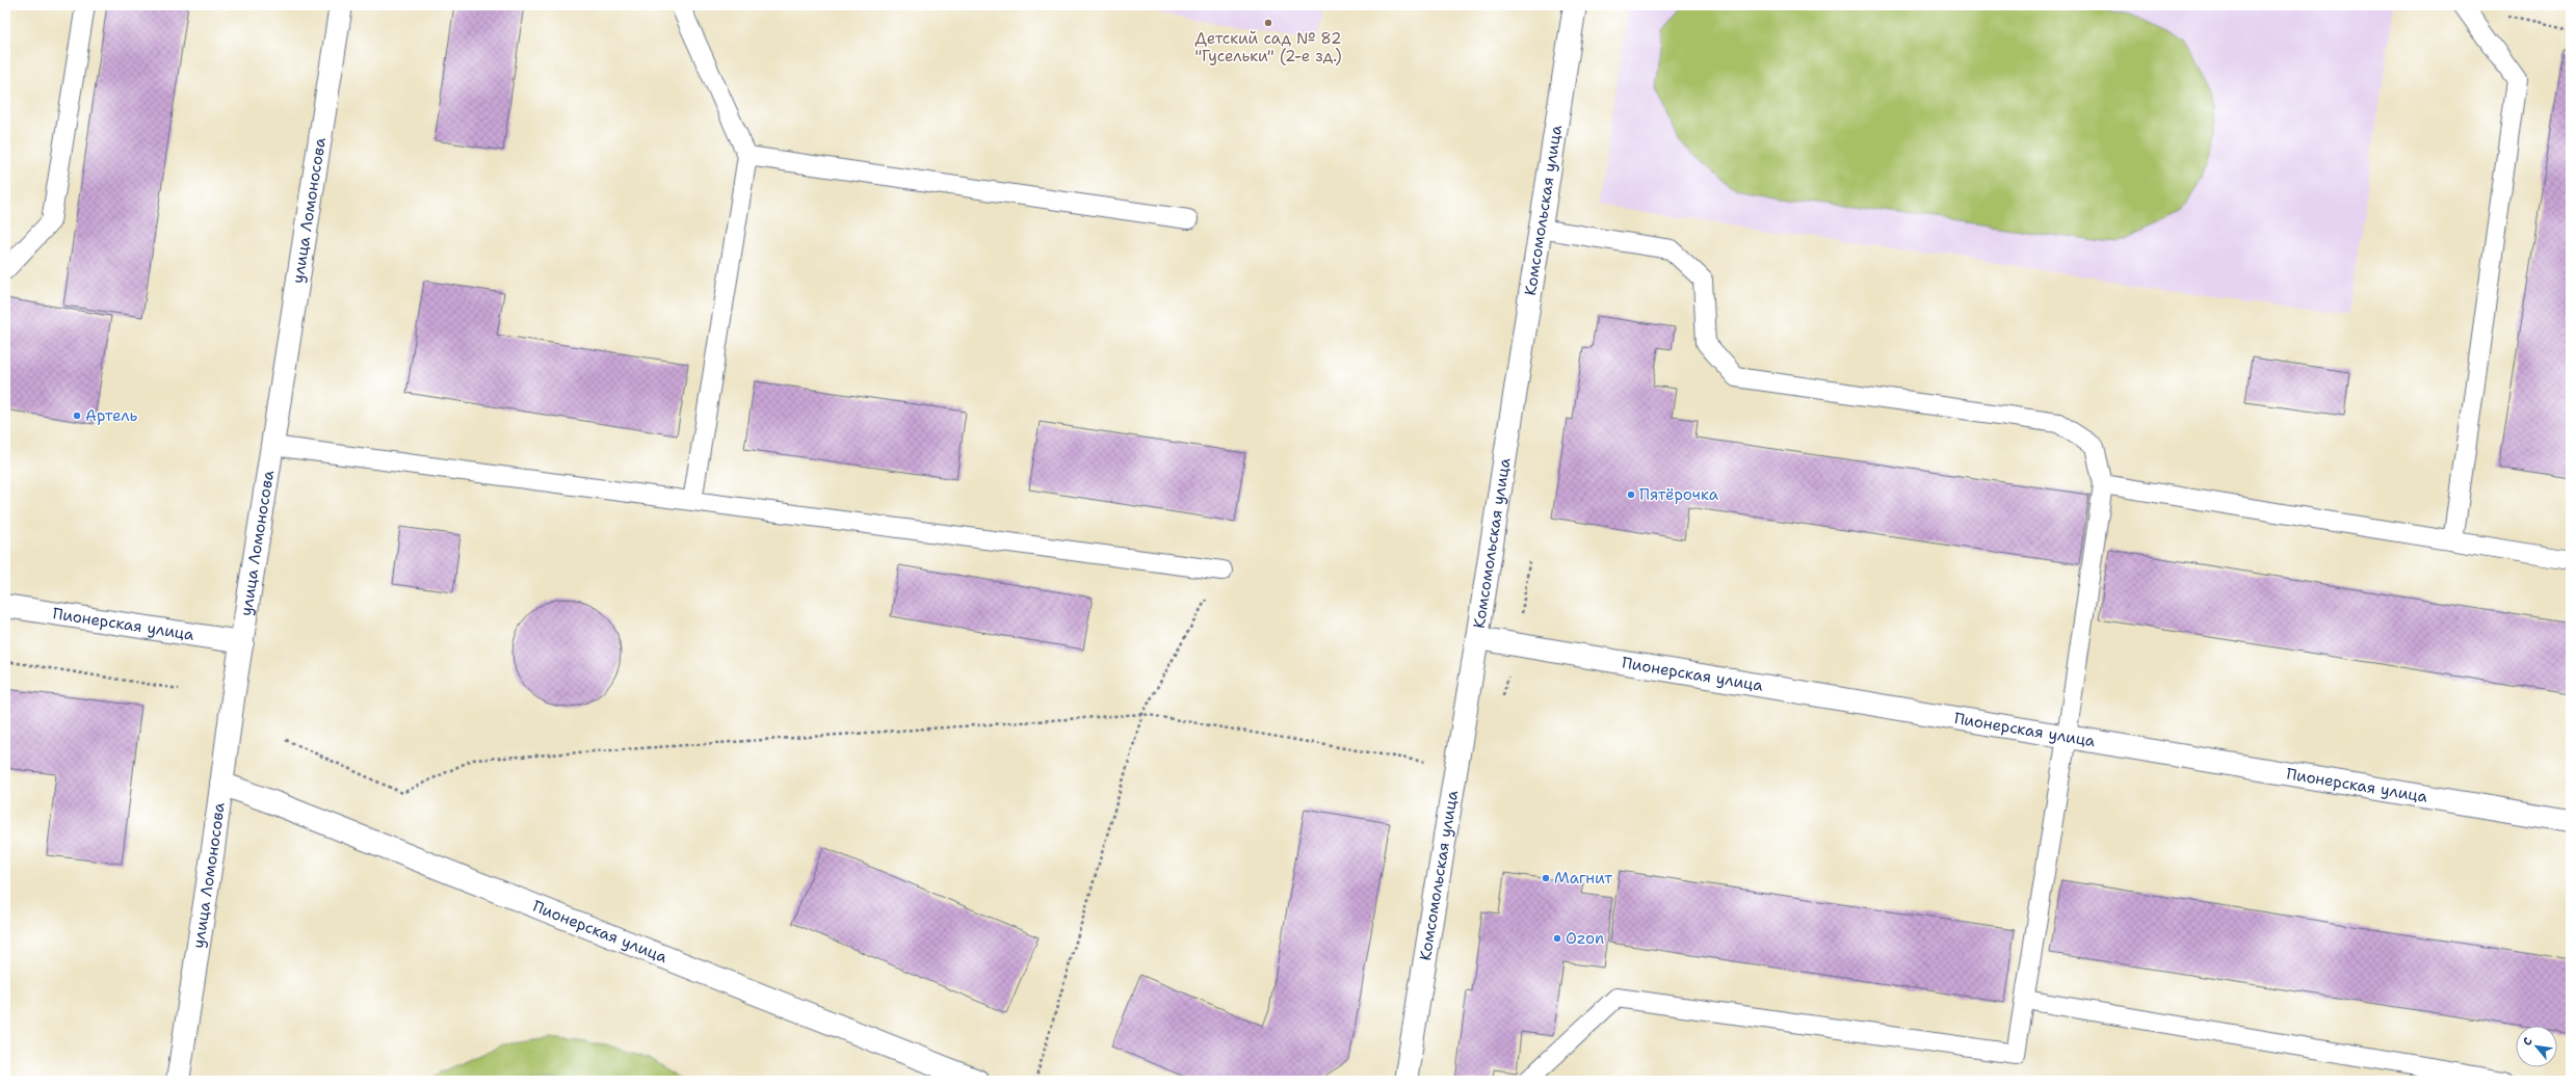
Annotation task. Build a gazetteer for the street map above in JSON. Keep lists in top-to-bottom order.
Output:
{
  "streets": {
    "street": ["улица Ломоносова", "Комсомольская улица", "Пионерская улица"]
  },
  "crossings": [
    ["улица Ломоносова", "Пионерская улица"],
    ["Комсомольская улица", "Пионерская улица"]
  ],
  "places": [
    "Детский сад № 82 \"Гусельки\" (2-е зд.)",
    "Артель",
    "Пятёрочка",
    "Магнит",
    "Ozon"
  ],
  "north": "top left"
}
